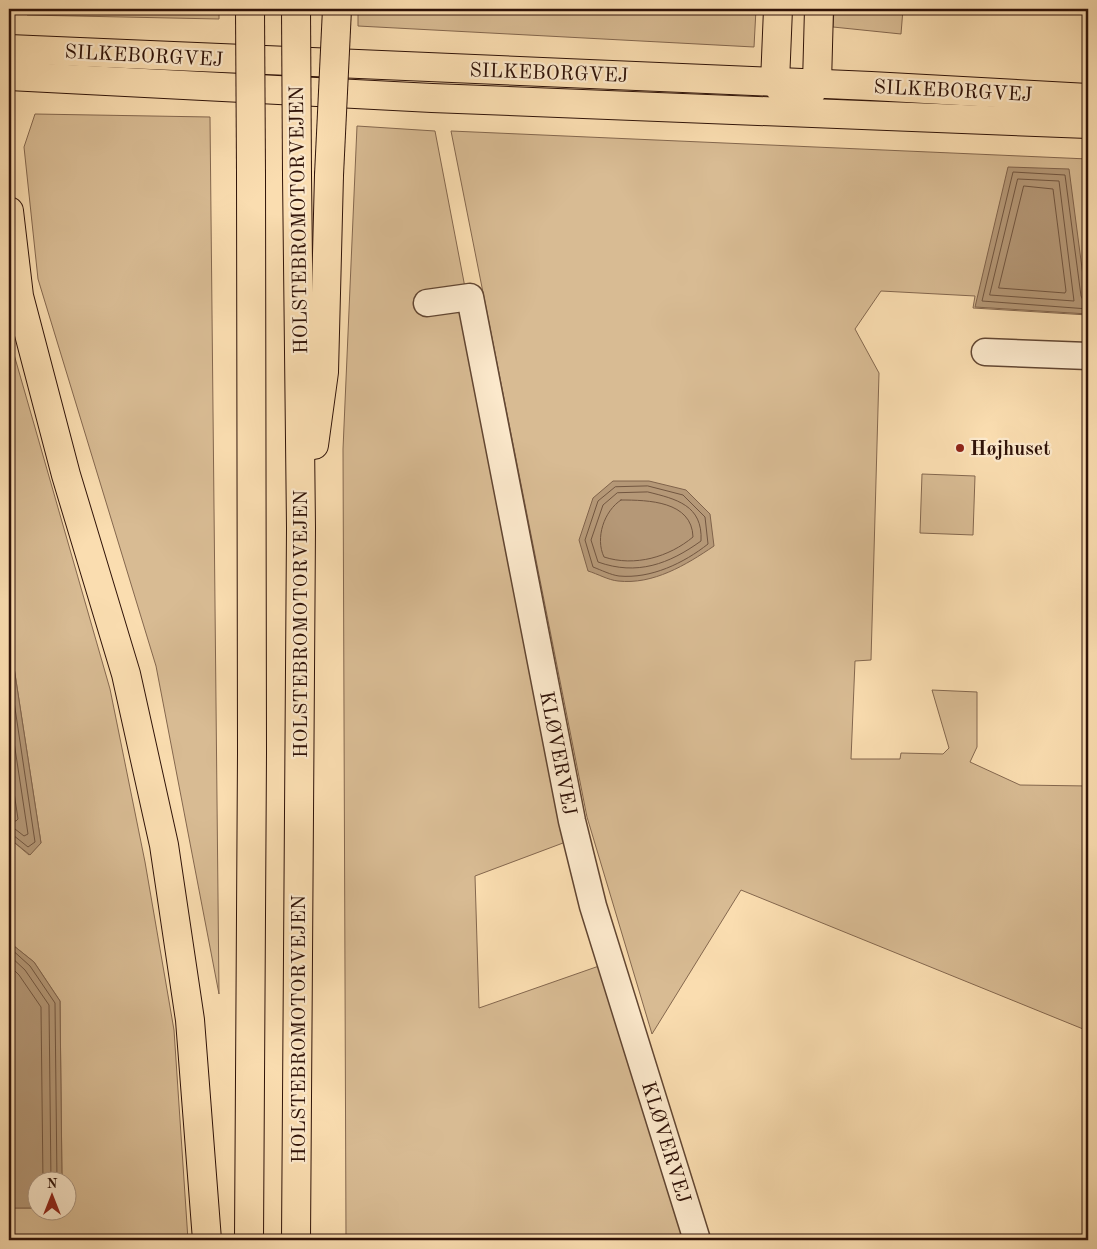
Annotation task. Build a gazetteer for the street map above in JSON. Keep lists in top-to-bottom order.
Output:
{
  "streets": {
    "main road": ["SILKEBORGVEJ", "HOLSTEBROMOTORVEJEN"],
    "street": ["KLØVERVEJ"]
  },
  "places": ["Højhuset"],
  "north": "top"
}
